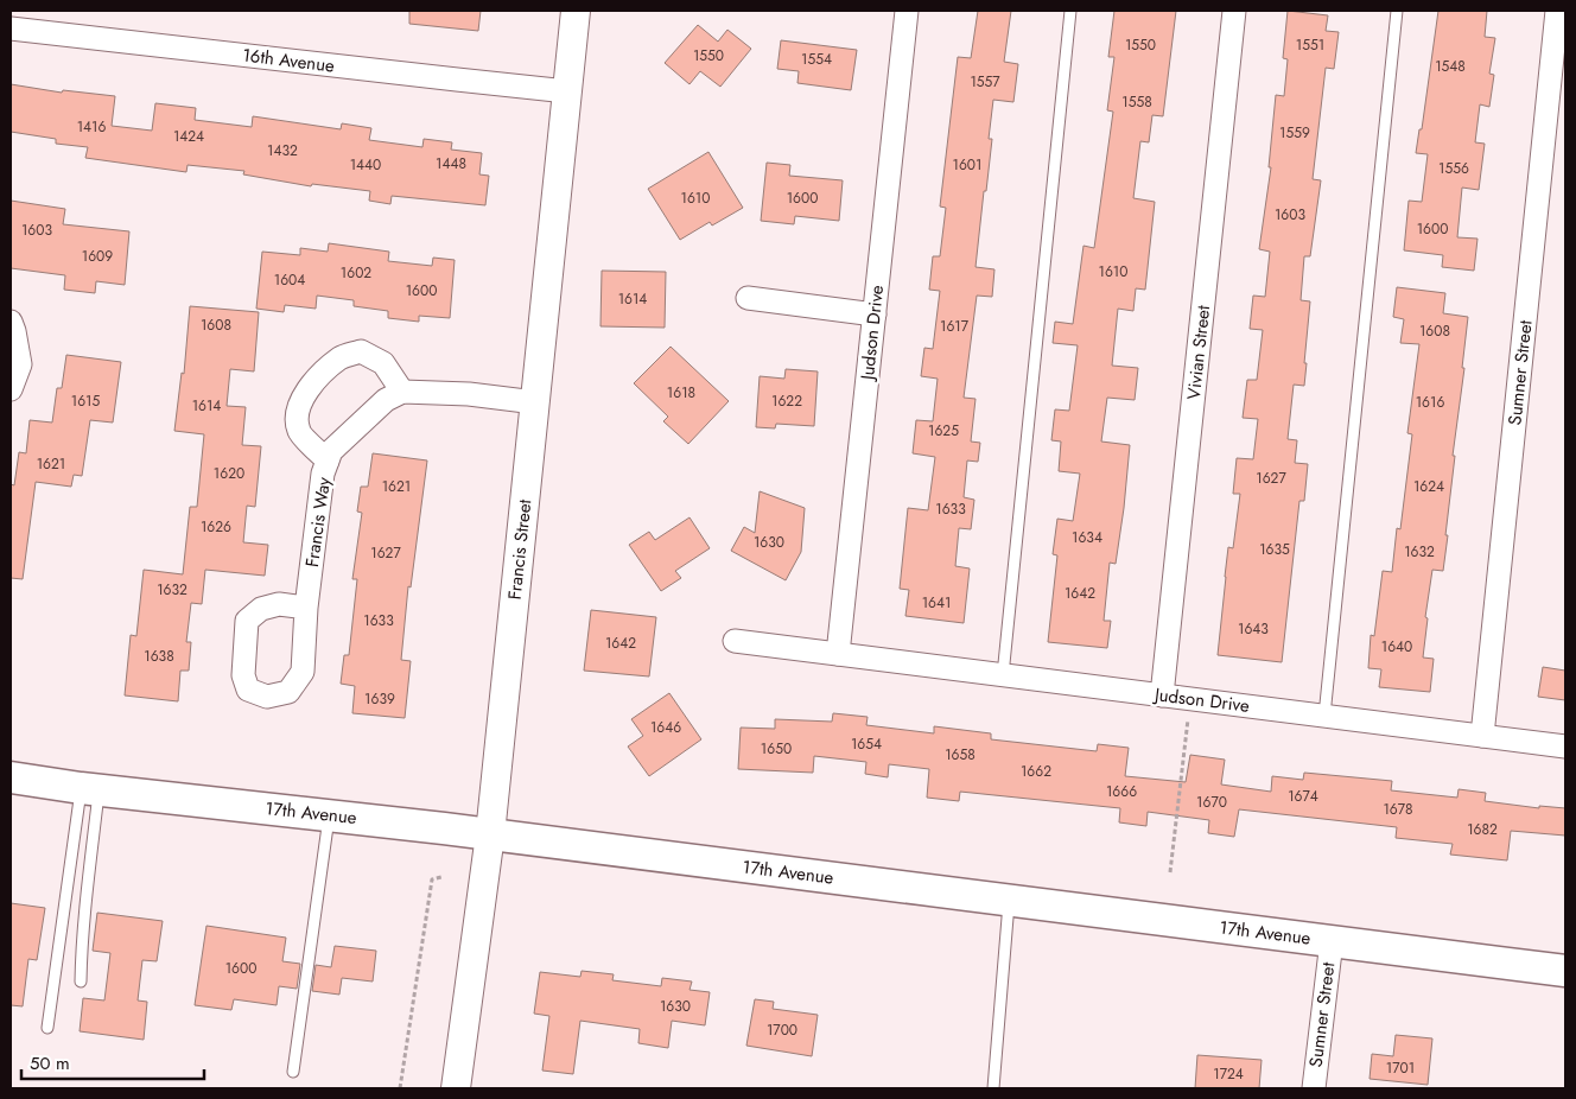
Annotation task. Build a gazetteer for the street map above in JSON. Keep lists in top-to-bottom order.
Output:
{
  "streets": {
    "main road": ["17th Avenue"],
    "street": [
      "16th Avenue",
      "Judson Drive",
      "Vivian Street",
      "Sumner Street",
      "Francis Way",
      "Francis Street"
    ]
  },
  "crossings": [
    ["16th Avenue", "Francis Street"],
    ["Judson Drive", "Vivian Street"],
    ["Judson Drive", "Sumner Street"],
    ["Sumner Street", "17th Avenue"],
    ["Francis Street", "17th Avenue"]
  ],
  "house_numbers": [
    "1550",
    "1551",
    "1550",
    "1554",
    "1548",
    "1557",
    "1558",
    "1416",
    "1559",
    "1424",
    "1432",
    "1448",
    "1440",
    "1601",
    "1556",
    "1610",
    "1600",
    "1603",
    "1600",
    "1603",
    "1609",
    "1610",
    "1602",
    "1604",
    "1600",
    "1614",
    "1608",
    "1617",
    "1608",
    "1618",
    "1615",
    "1622",
    "1616",
    "1614",
    "1625",
    "1621",
    "1620",
    "1627",
    "1621",
    "1624",
    "1633",
    "1626",
    "1634",
    "1630",
    "1635",
    "1632",
    "1627",
    "1632",
    "1642",
    "1641",
    "1633",
    "1643",
    "1642",
    "1640",
    "1638",
    "1639",
    "1646",
    "1654",
    "1650",
    "1658",
    "1662",
    "1666",
    "1674",
    "1670",
    "1678",
    "1682",
    "1600",
    "1630",
    "1700",
    "1701",
    "1724"
  ],
  "scale_bar": "50 m"
}
